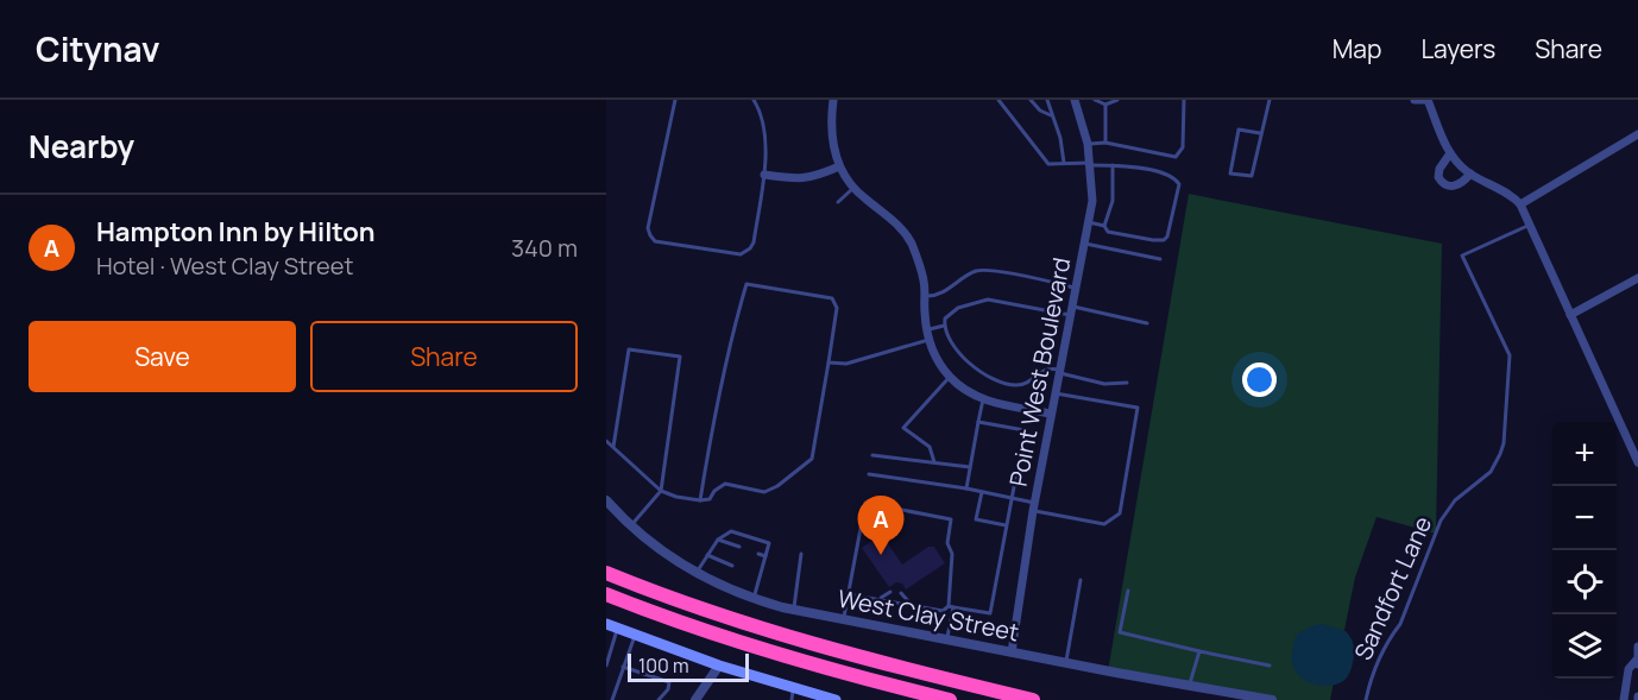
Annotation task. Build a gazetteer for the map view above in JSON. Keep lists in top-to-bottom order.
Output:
{
  "streets": {
    "street": ["Point West Boulevard", "West Clay Street"],
    "lane": ["Sandfort Lane"]
  },
  "crossings": [
    ["Point West Boulevard", "West Clay Street"]
  ],
  "scale_bar": "100 m",
  "page": {
    "header": "Citynav",
    "nav": ["Map", "Layers", "Share"],
    "heading": "Nearby",
    "list": [
      {
        "mark": "A",
        "name": "Hampton Inn by Hilton",
        "note": "Hotel · West Clay Street",
        "value": "340 m"
      }
    ],
    "buttons": ["Save", "Share"],
    "map_buttons": ["+", "−"],
    "pins": "A",
    "scale": "100 m"
  }
}
